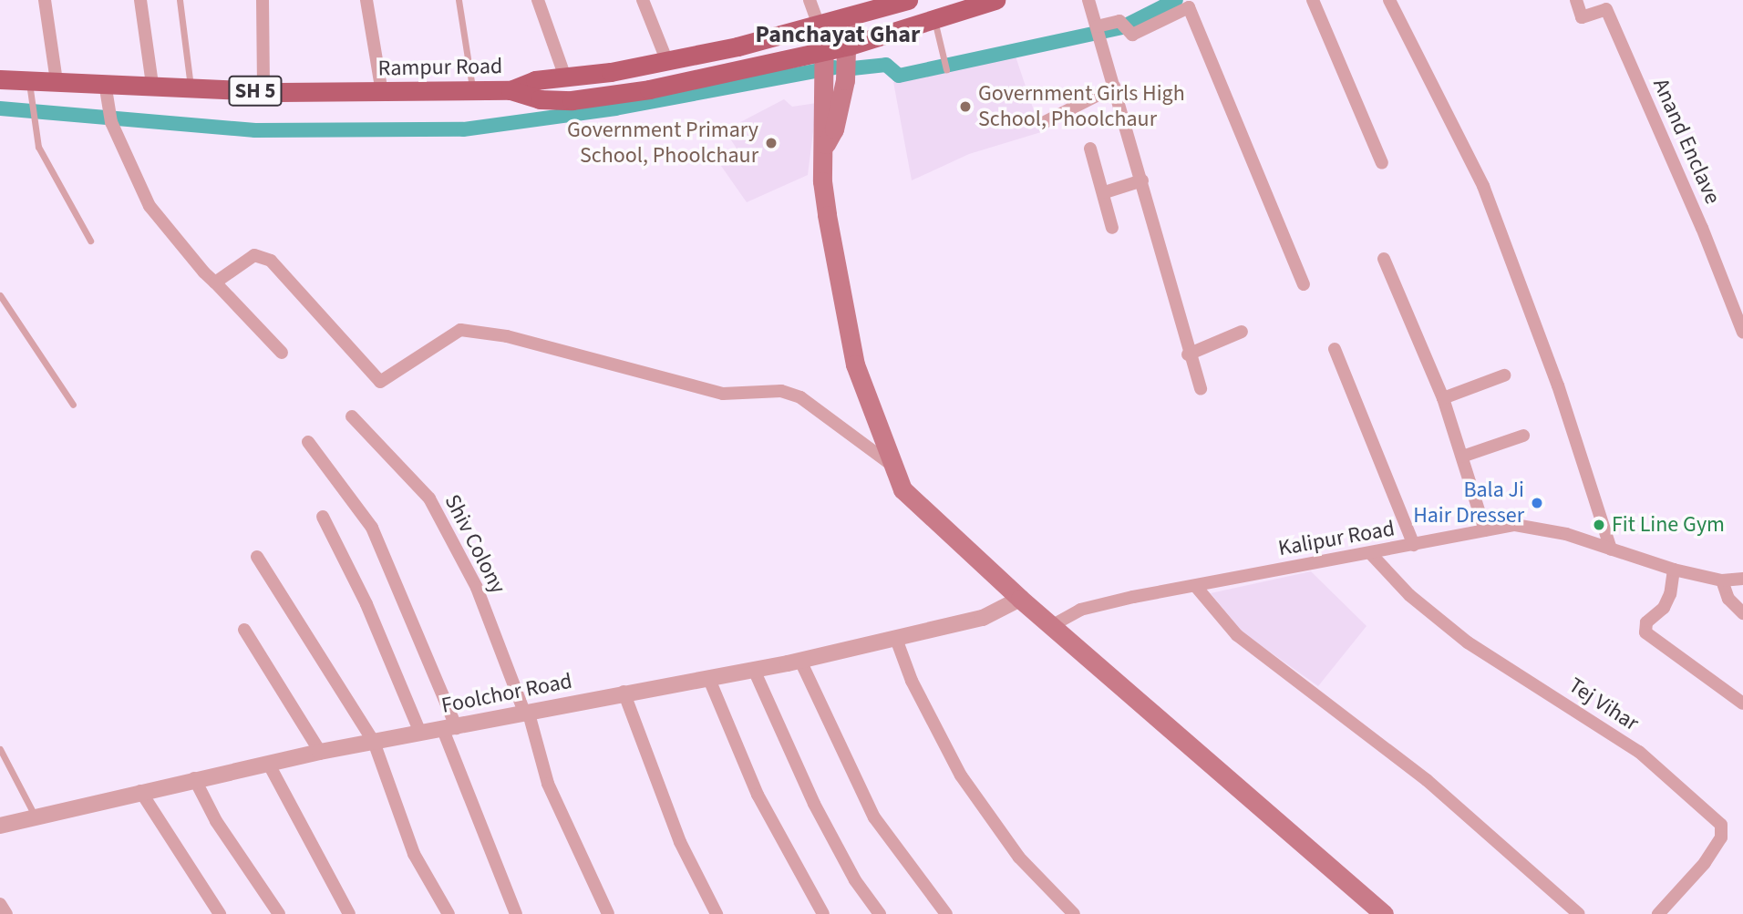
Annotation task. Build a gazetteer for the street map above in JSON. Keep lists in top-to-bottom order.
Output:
{
  "streets": {
    "main road": ["Rampur Road", "SH 5"],
    "street": [
      "Anand Enclave",
      "Kalipur Road",
      "Shiv Colony",
      "Foolchor Road",
      "Tej Vihar"
    ]
  },
  "crossings": [
    ["Kalipur Road", "Tej Vihar"],
    ["Shiv Colony", "Foolchor Road"]
  ],
  "districts": ["Panchayat Ghar"],
  "places": [
    "Government Girls High School, Phoolchaur",
    "Government Primary School, Phoolchaur",
    "Bala Ji Hair Dresser",
    "Fit Line Gym"
  ]
}
